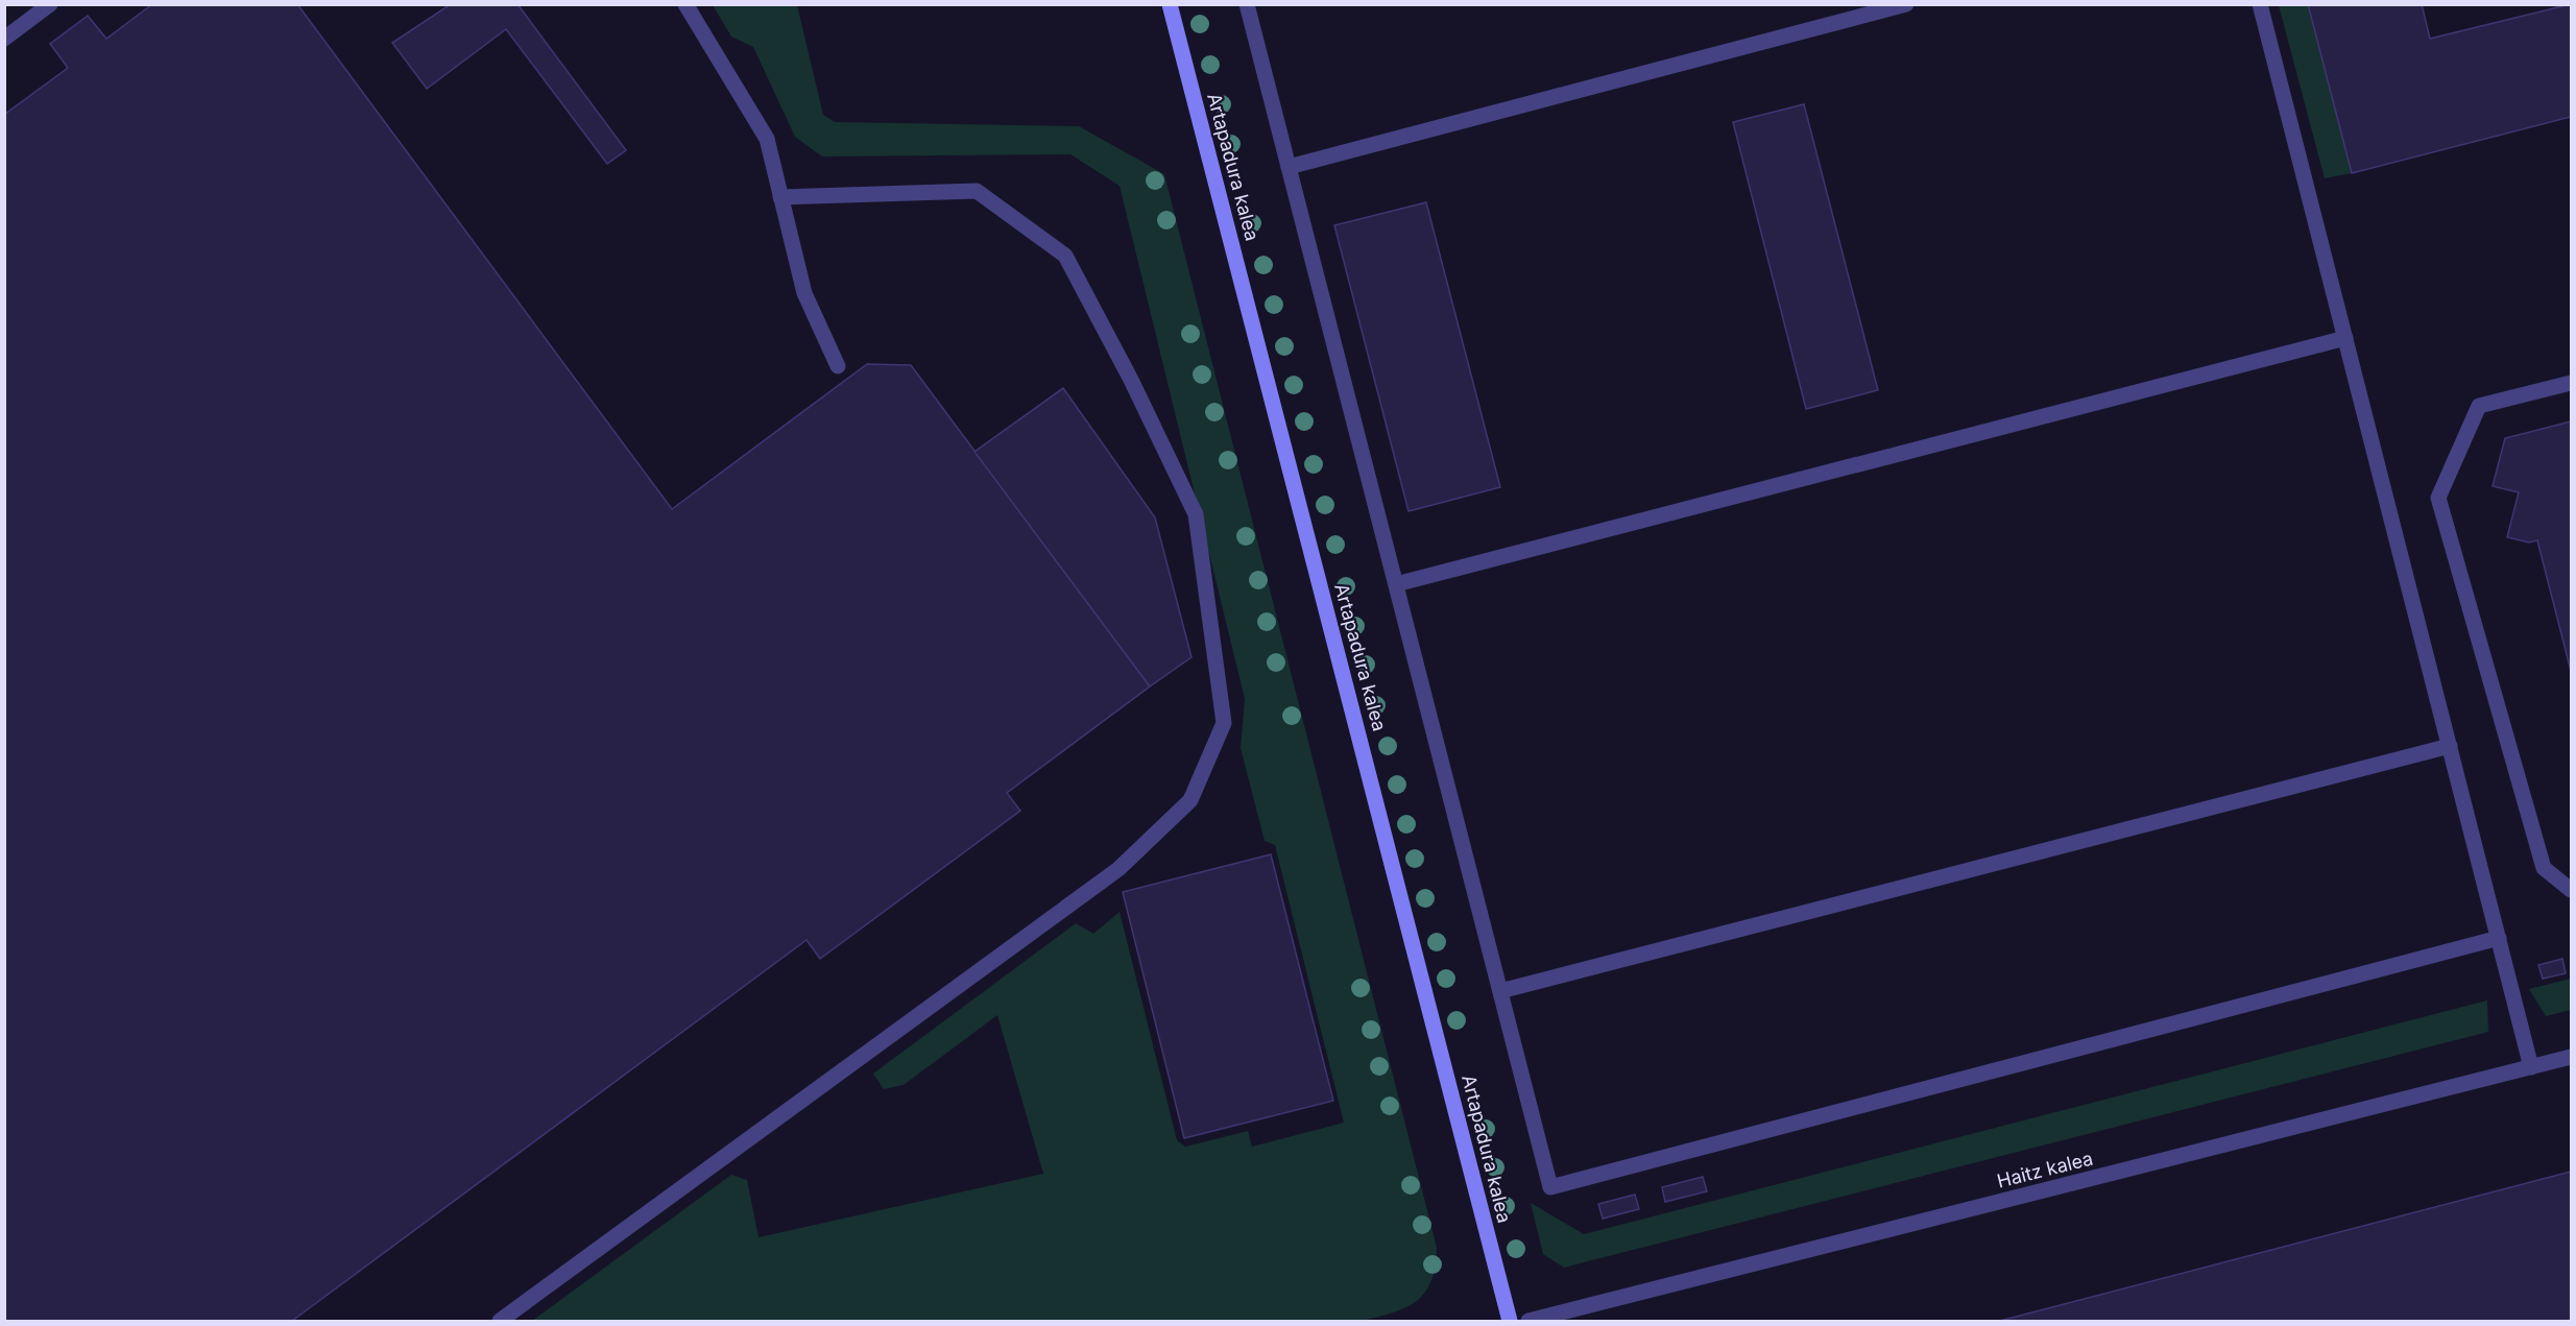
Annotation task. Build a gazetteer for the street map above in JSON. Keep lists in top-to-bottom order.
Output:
{
  "streets": {
    "street": ["Artapadura kalea", "Haitz kalea"]
  }
}
